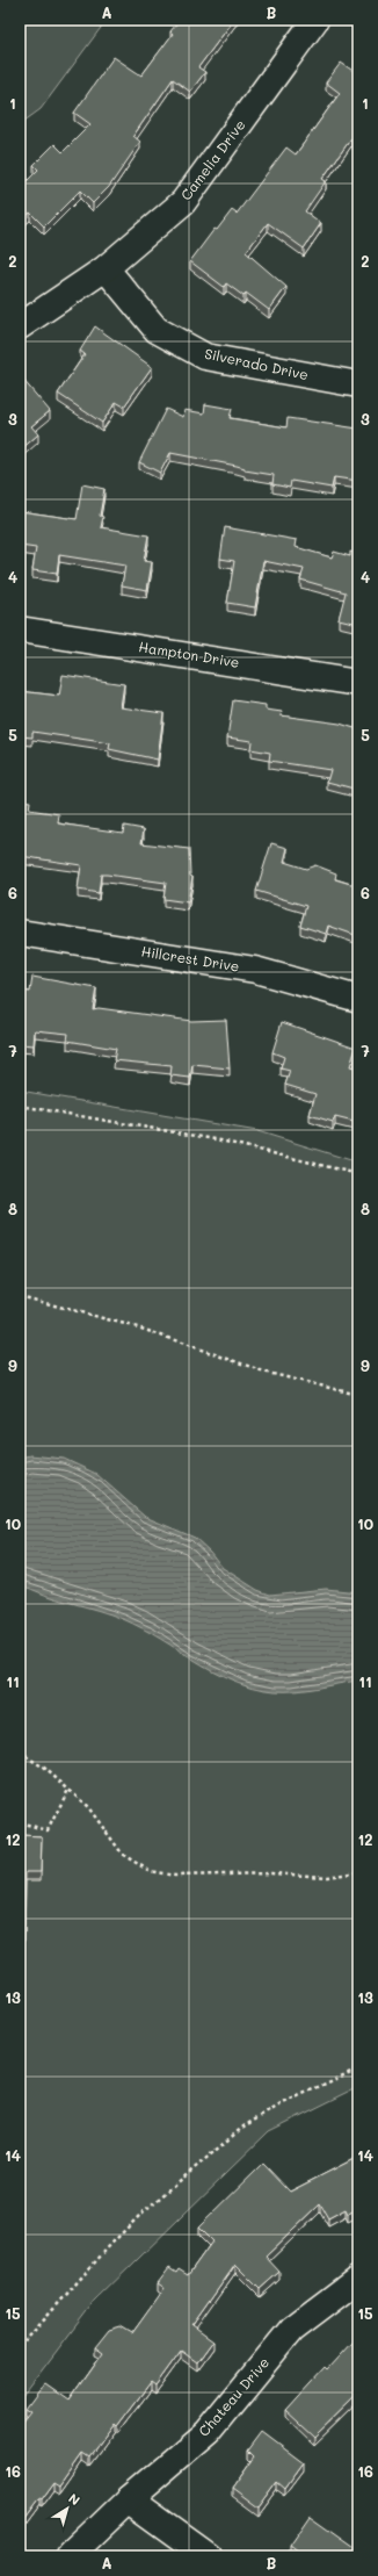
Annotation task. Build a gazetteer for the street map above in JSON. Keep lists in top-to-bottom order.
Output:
{
  "streets": {
    "street": [
      "Camelia Drive",
      "Silverado Drive",
      "Hampton Drive",
      "Hillcrest Drive",
      "Chateau Drive"
    ]
  },
  "crossings": [
    ["Camelia Drive", "Silverado Drive"]
  ],
  "north": "top right",
  "grid": {
    "columns": ["A", "B"],
    "rows": [
      "1",
      "2",
      "3",
      "4",
      "5",
      "6",
      "7",
      "8",
      "9",
      "10",
      "11",
      "12",
      "13",
      "14",
      "15",
      "16"
    ]
  }
}
